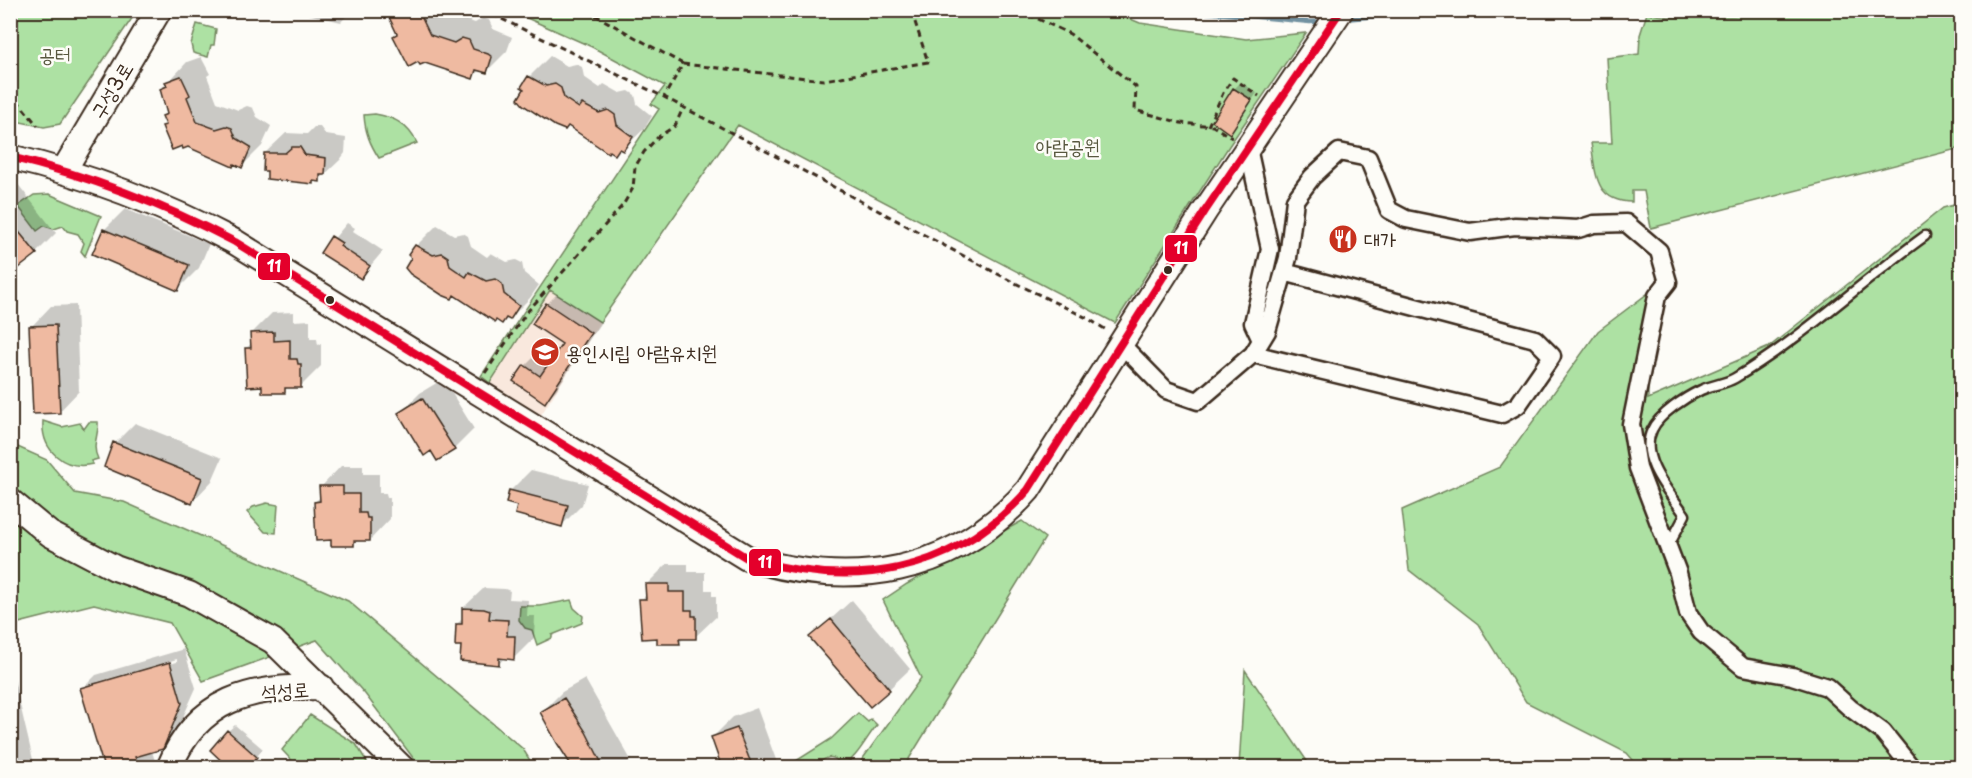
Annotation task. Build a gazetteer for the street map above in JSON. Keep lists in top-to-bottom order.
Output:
{
  "streets": {
    "street": ["구성3로", "석성로"]
  },
  "parks": ["공터", "아람공원"],
  "places": {
    "restaurant": ["대가"],
    "school or university": ["용인시립 아람유치원"]
  },
  "lines": ["transit line 11"]
}
